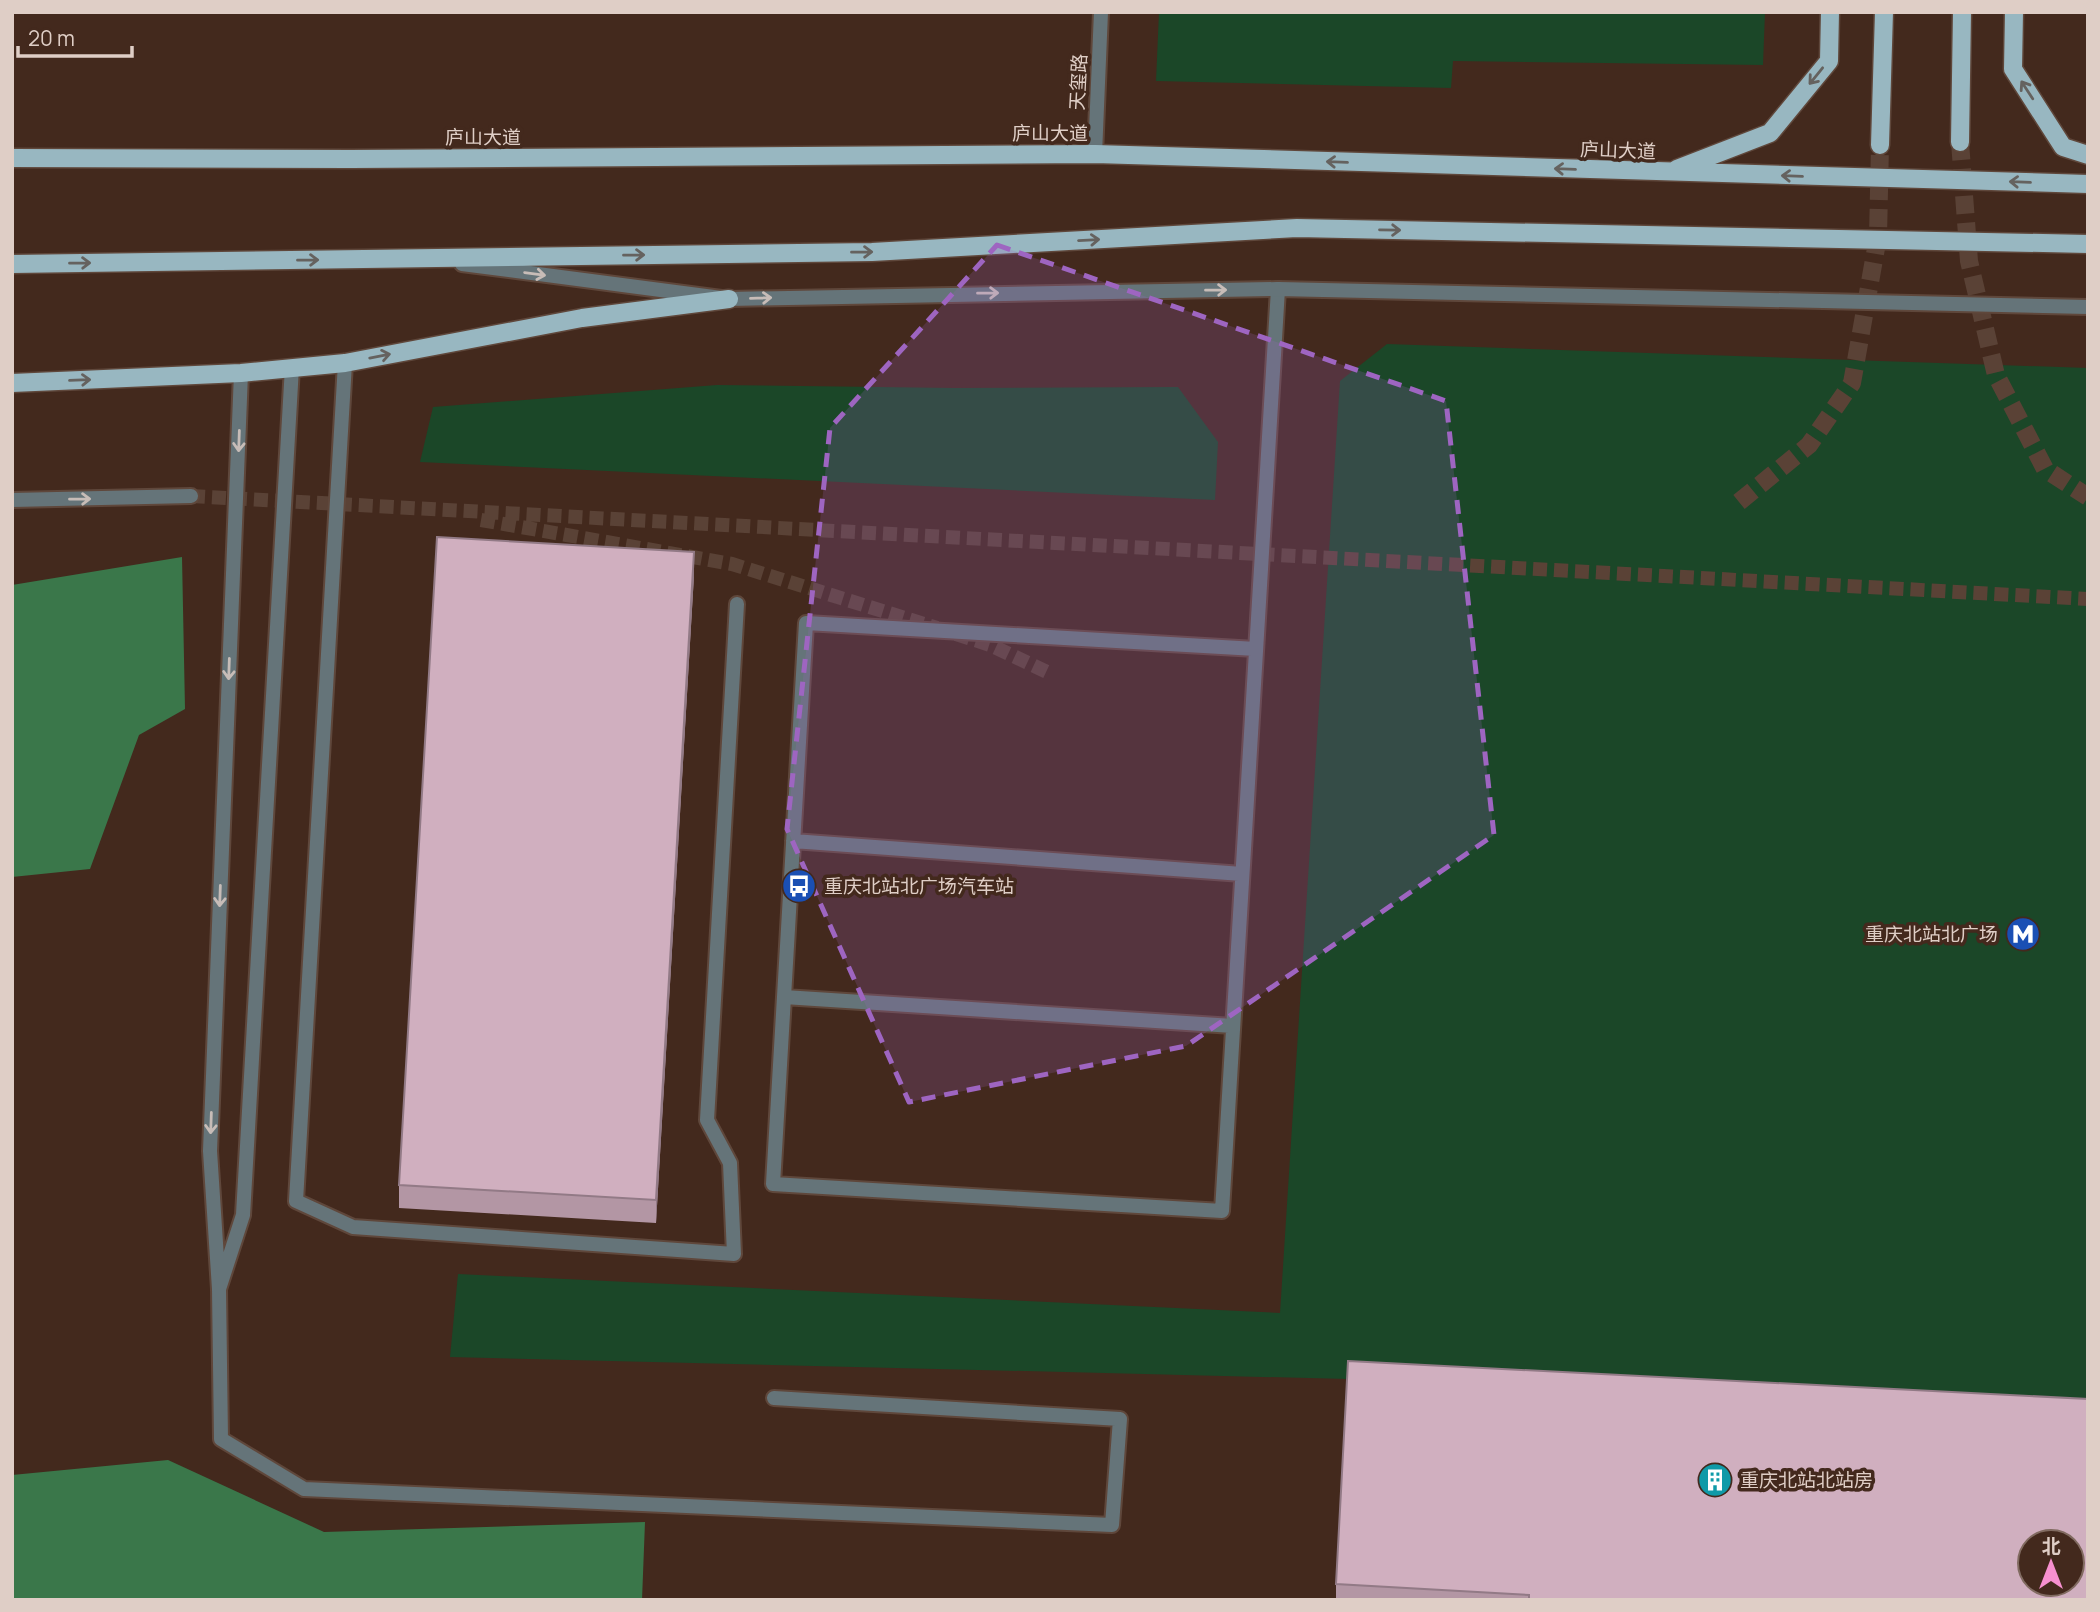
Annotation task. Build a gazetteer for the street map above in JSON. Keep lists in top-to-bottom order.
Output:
{
  "streets": {
    "main road": ["庐山大道"],
    "street": ["天玺路"]
  },
  "crossings": [
    ["天玺路", "庐山大道"]
  ],
  "places": {
    "bus stop": ["重庆北站北广场汽车站"],
    "metro station": ["重庆北站北广场"],
    "building": ["重庆北站北站房"]
  },
  "scale_bar": "20 m",
  "north": "top"
}
